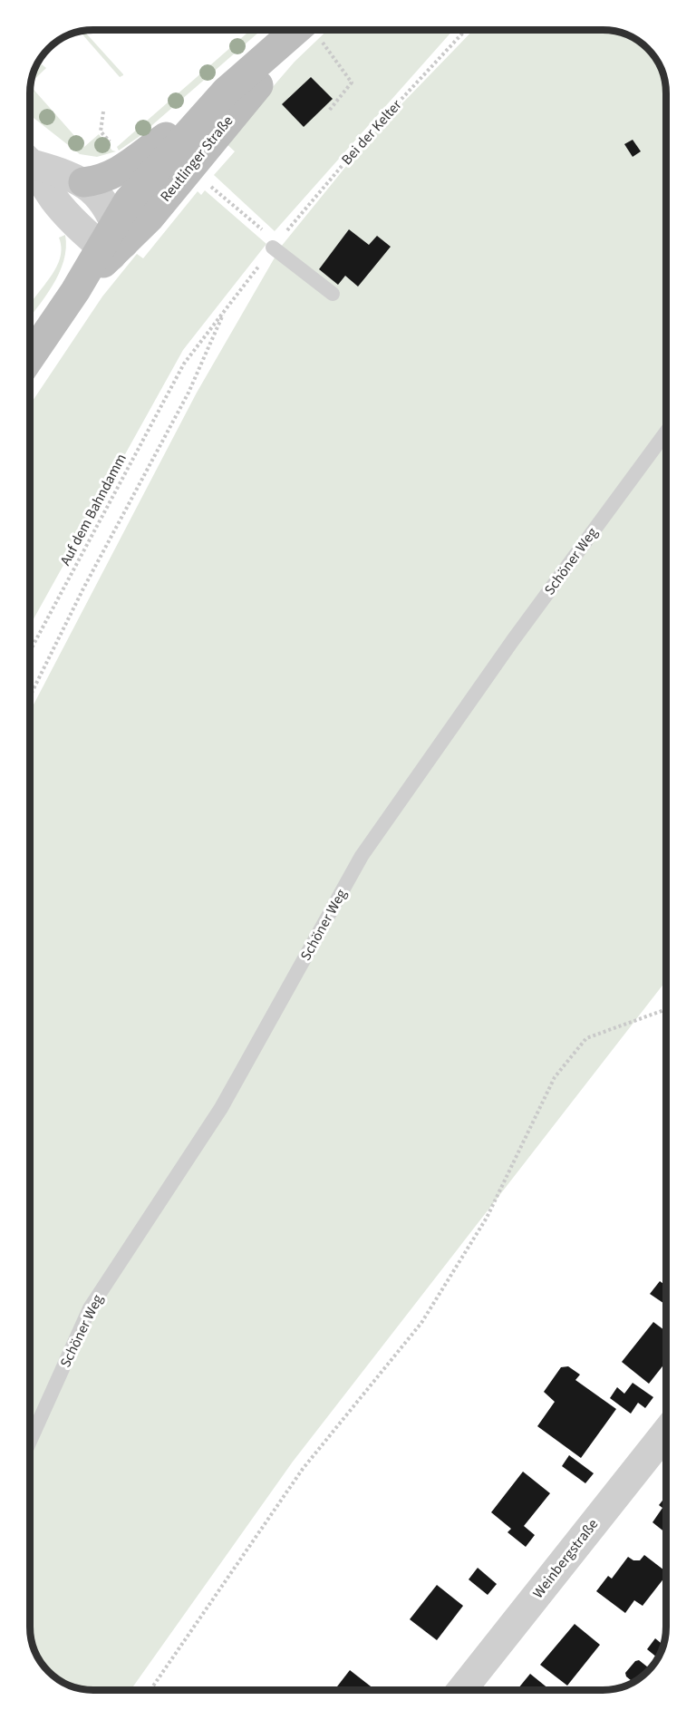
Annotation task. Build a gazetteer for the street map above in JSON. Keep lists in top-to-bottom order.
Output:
{
  "streets": {
    "main road": ["Reutlinger Straße"],
    "street": ["Weinbergstraße"],
    "lane": ["Schöner Weg"],
    "path": ["Bei der Kelter", "Auf dem Bahndamm"]
  },
  "crossings": [
    ["Bei der Kelter", "Auf dem Bahndamm"]
  ]
}
